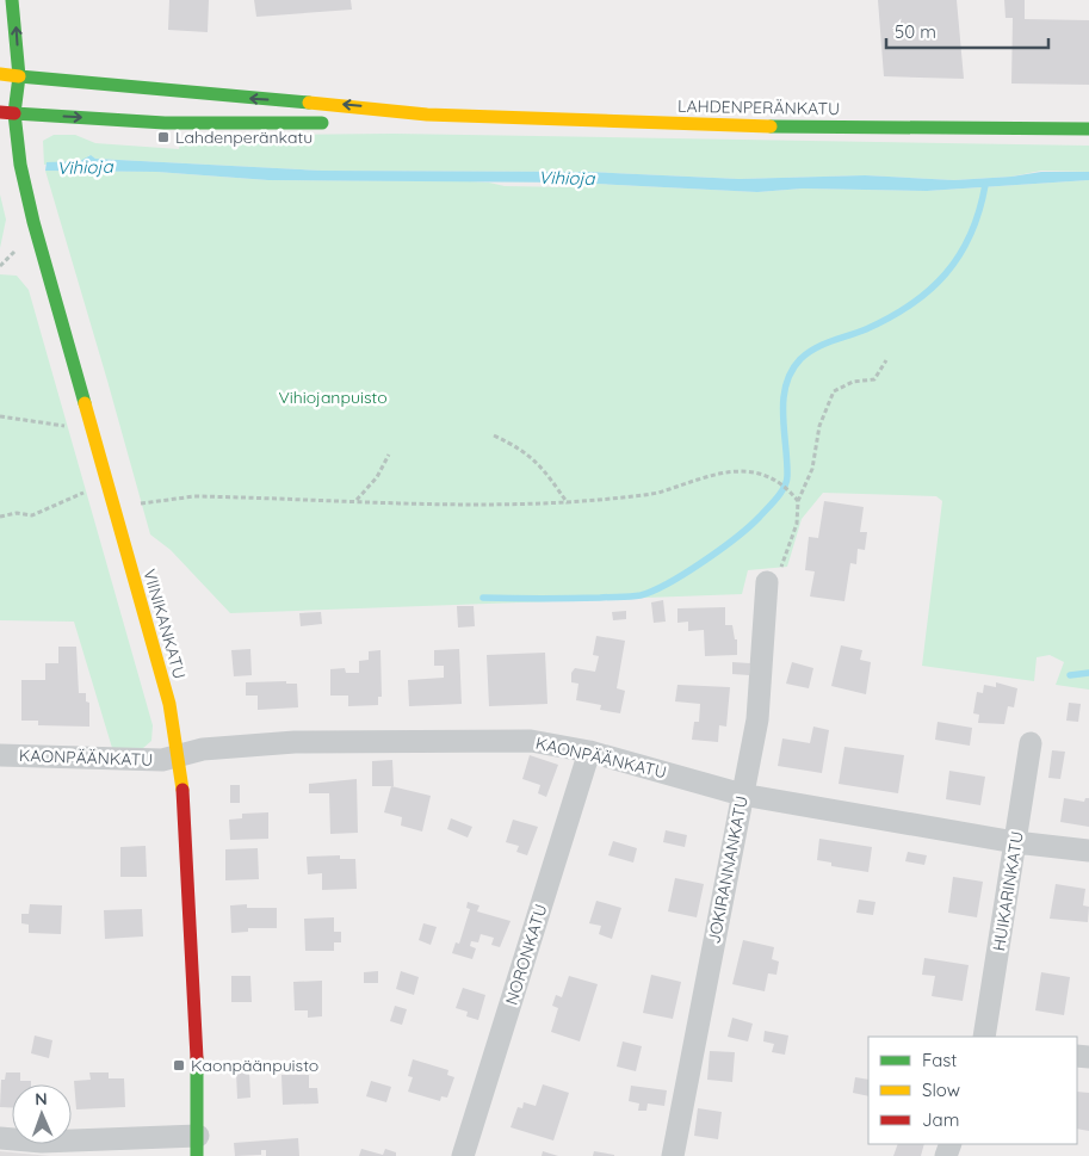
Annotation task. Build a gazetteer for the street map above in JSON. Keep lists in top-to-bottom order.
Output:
{
  "streets": {
    "main road": ["LAHDENPERÄNKATU", "VIINIKANKATU"],
    "street": [
      "KAONPÄÄNKATU",
      "JOKIRANNANKATU",
      "HUIKARINKATU",
      "NORONKATU"
    ]
  },
  "crossings": [
    ["LAHDENPERÄNKATU", "VIINIKANKATU"],
    ["VIINIKANKATU", "KAONPÄÄNKATU"],
    ["KAONPÄÄNKATU", "JOKIRANNANKATU"],
    ["KAONPÄÄNKATU", "HUIKARINKATU"],
    ["KAONPÄÄNKATU", "NORONKATU"]
  ],
  "water": ["Vihioja"],
  "parks": ["Vihiojanpuisto"],
  "places": {
    "transit": ["Lahdenperänkatu", "Kaonpäänpuisto"]
  },
  "legend": ["Fast", "Slow", "Jam"],
  "scale_bar": "50 m",
  "north": "top"
}
